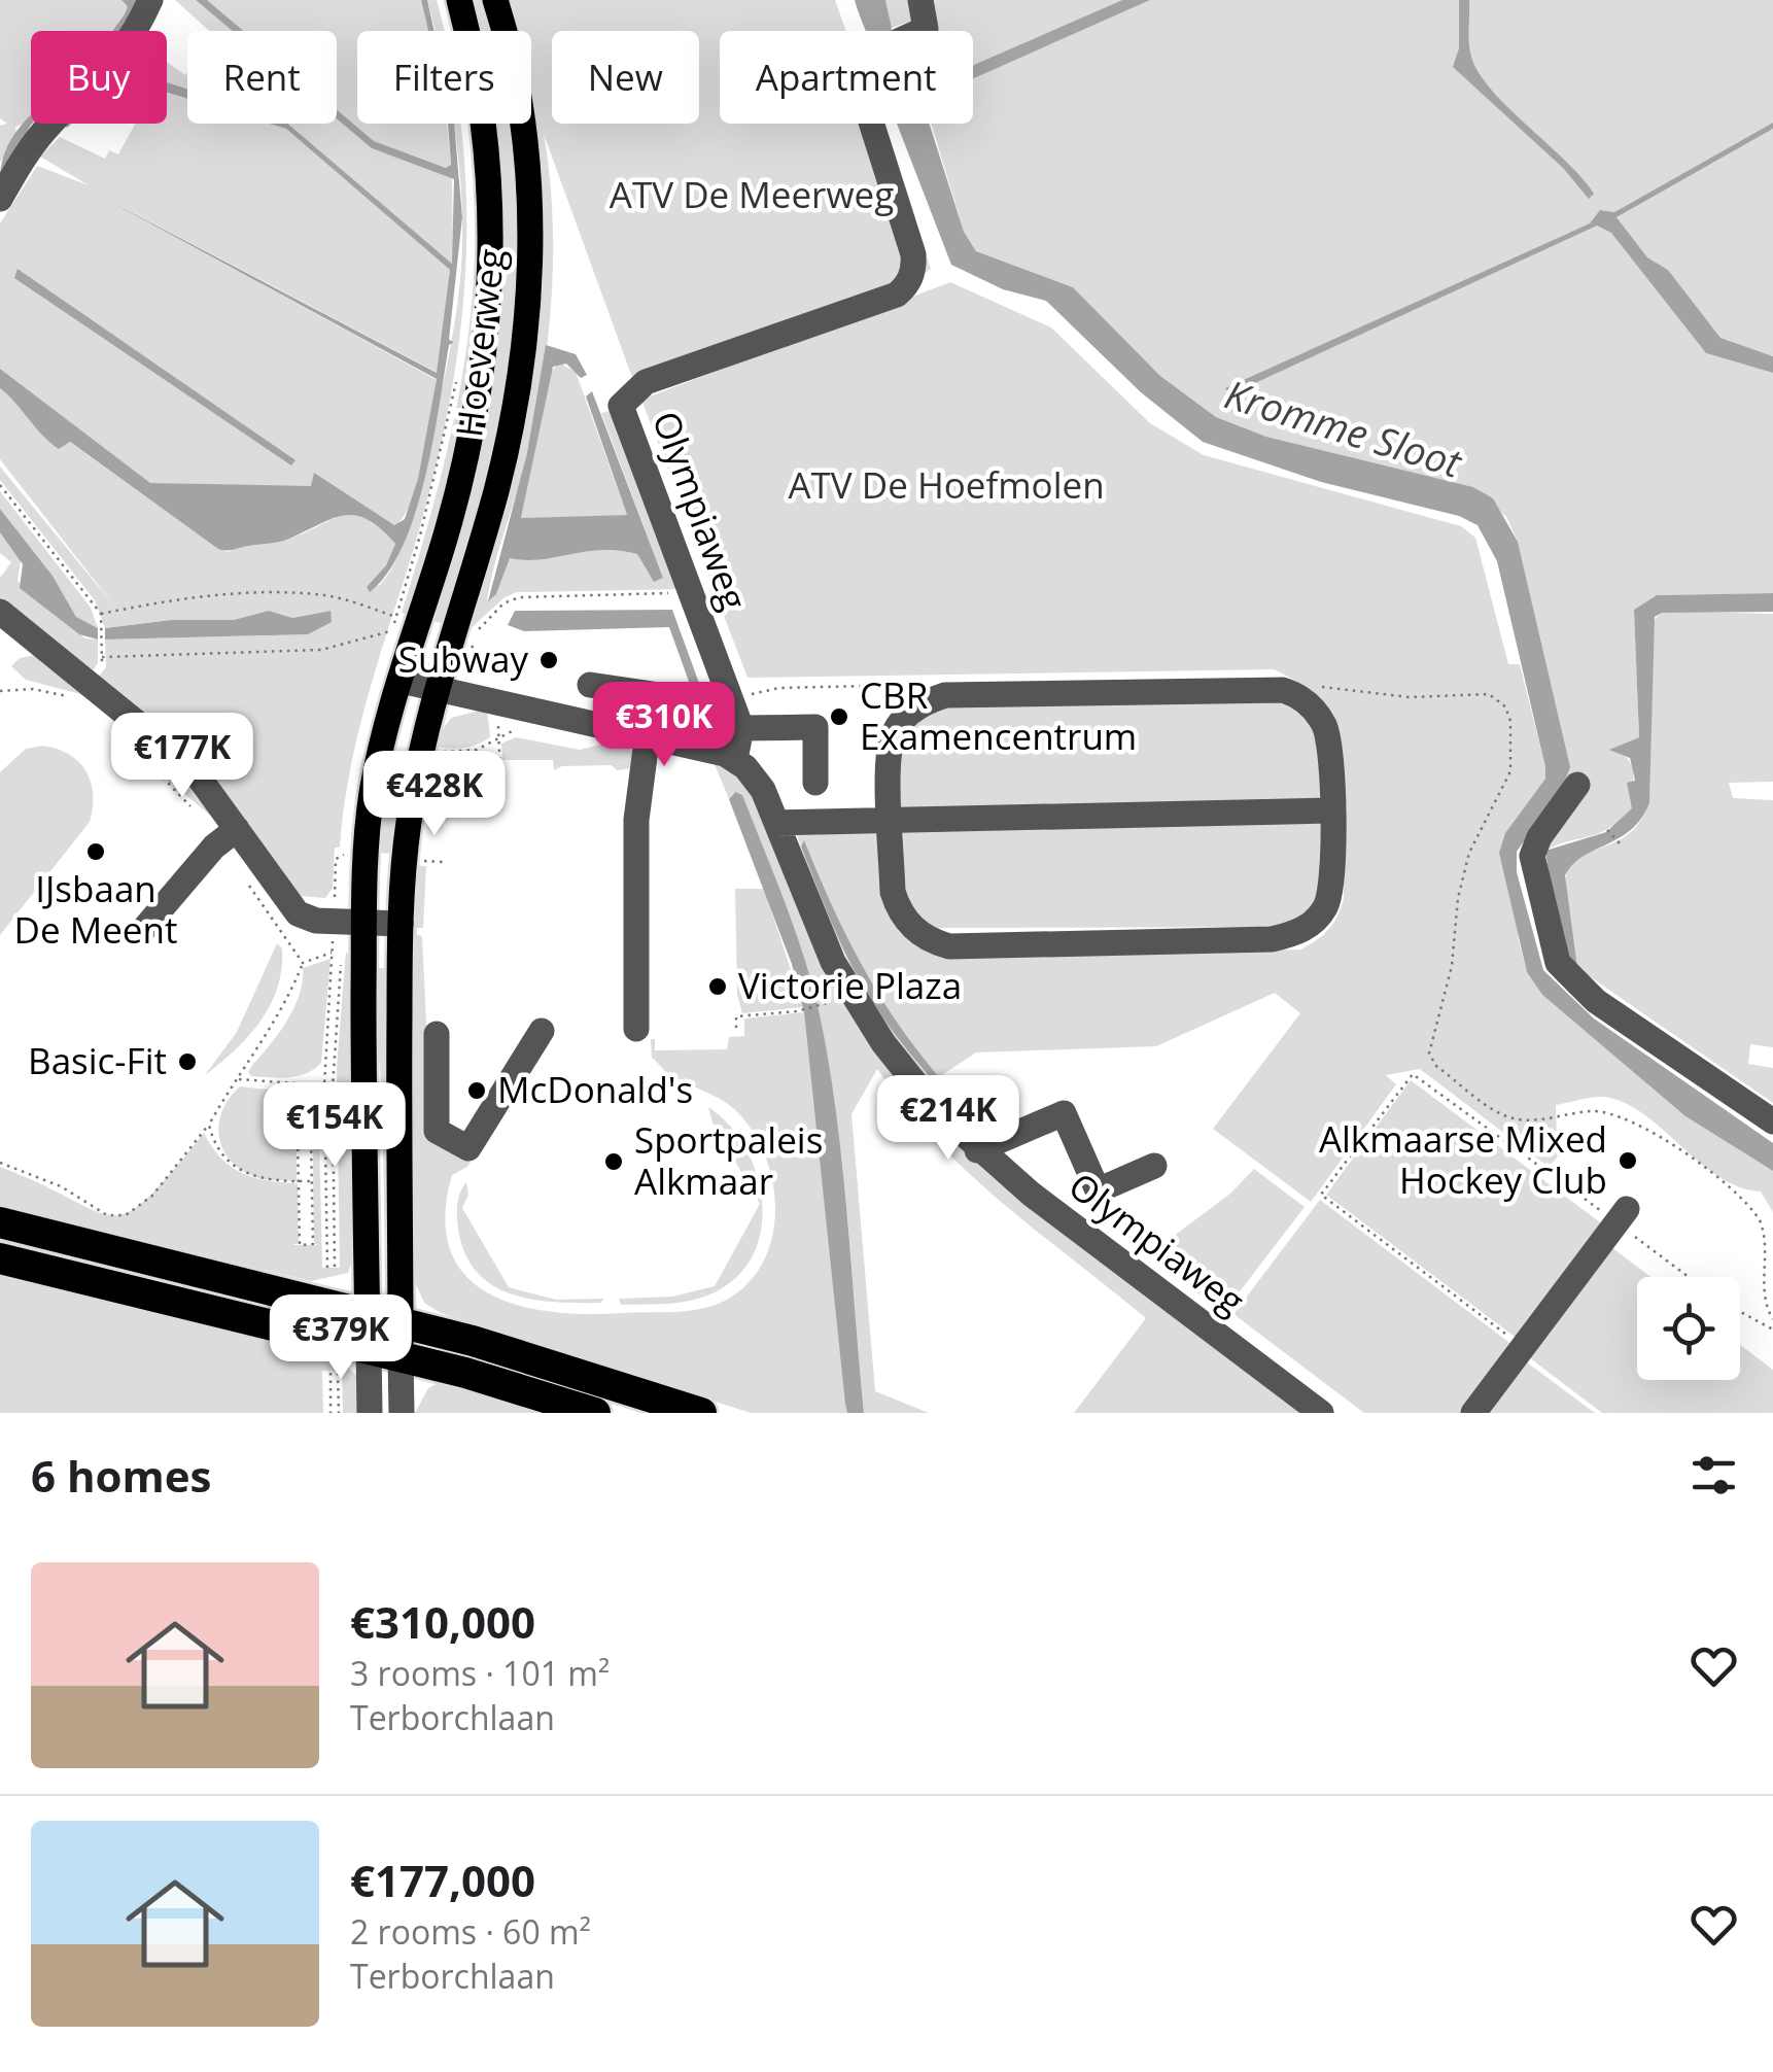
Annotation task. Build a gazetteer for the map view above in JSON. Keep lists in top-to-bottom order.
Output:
{
  "streets": {
    "main road": ["Hoeverweg"],
    "street": ["Olympiaweg"]
  },
  "water": ["Kromme Sloot"],
  "parks": ["ATV De Meerweg", "ATV De Hoefmolen"],
  "places": [
    "Subway",
    "CBR Examencentrum",
    "IJsbaan De Meent",
    "Victorie Plaza",
    "Basic-Fit",
    "McDonald's",
    "Alkmaarse Mixed Hockey Club",
    "Sportpaleis Alkmaar"
  ],
  "page": {
    "chip": [
      "Buy",
      "Rent",
      "Filters",
      "New",
      "Apartment"
    ],
    "price": [
      "€310K",
      "€177K",
      "€428K",
      "€214K",
      "€154K",
      "€379K"
    ],
    "heading": "6 homes",
    "list": [
      {
        "name": "€310,000",
        "note": "3 rooms · 101 m² · Terborchlaan"
      },
      {
        "name": "€177,000",
        "note": "2 rooms · 60 m² · Terborchlaan"
      }
    ]
  }
}
